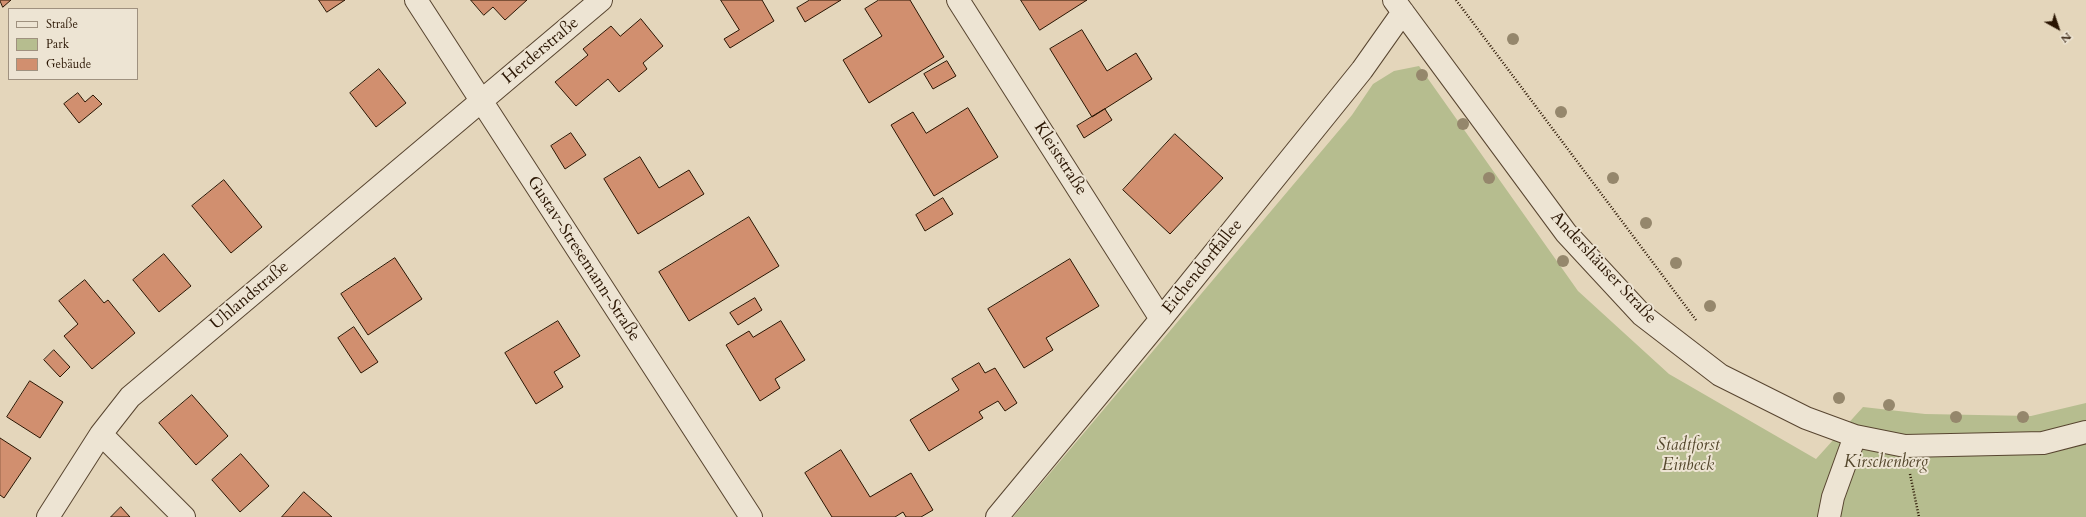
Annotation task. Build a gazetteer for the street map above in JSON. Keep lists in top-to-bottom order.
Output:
{
  "streets": {
    "street": [
      "Herderstraße",
      "Kleiststraße",
      "Gustav-Stresemann-Straße",
      "Eichendorffallee",
      "Andershäuser Straße",
      "Uhlandstraße"
    ]
  },
  "crossings": [
    ["Herderstraße", "Gustav-Stresemann-Straße"],
    ["Herderstraße", "Uhlandstraße"],
    ["Kleiststraße", "Eichendorffallee"],
    ["Gustav-Stresemann-Straße", "Uhlandstraße"],
    ["Eichendorffallee", "Andershäuser Straße"]
  ],
  "parks": ["Stadtforst Einbeck", "Kirschenberg"],
  "legend": ["Straße", "Park", "Gebäude"],
  "north": "bottom right"
}
